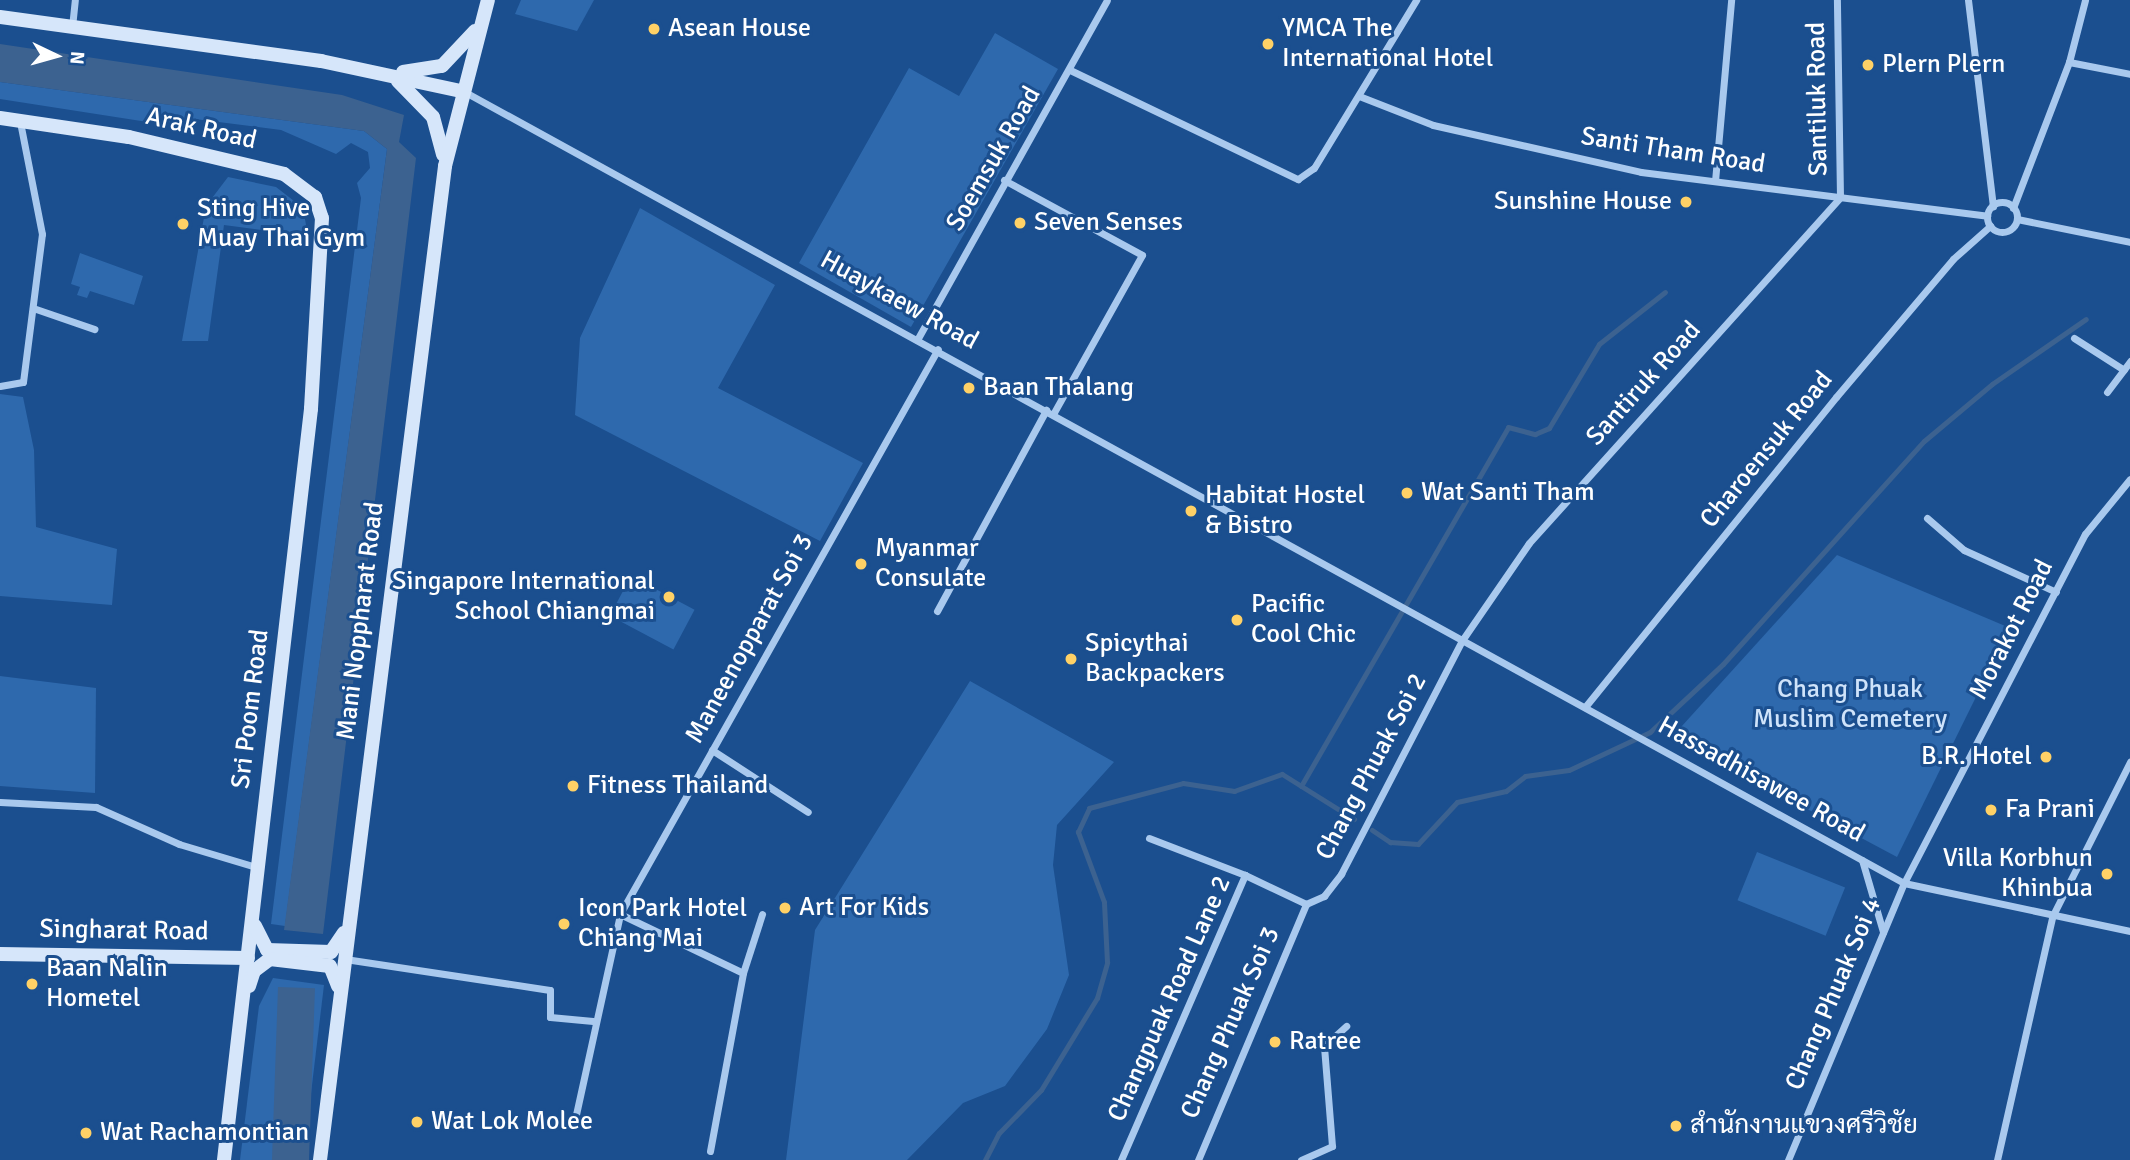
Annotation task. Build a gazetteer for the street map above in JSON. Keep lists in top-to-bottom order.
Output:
{
  "streets": {
    "main road": [
      "Arak Road",
      "Mani Noppharat Road",
      "Sri Poom Road",
      "Singharat Road"
    ],
    "street": [
      "Santiluk Road",
      "Santi Tham Road",
      "Soemsuk Road",
      "Huaykaew Road",
      "Santiruk Road",
      "Charoensuk Road",
      "Morakot Road",
      "Maneenopparat Soi 3",
      "Chang Phuak Soi 2",
      "Hassadhisawee Road",
      "Chang Phuak Soi 4",
      "Changpuak Road Lane 2",
      "Chang Phuak Soi 3"
    ]
  },
  "crossings": [
    ["Santiluk Road", "Santi Tham Road"],
    ["Santiluk Road", "Santiruk Road"],
    ["Arak Road", "Sri Poom Road"],
    ["Santi Tham Road", "Santiruk Road"],
    ["Santi Tham Road", "Charoensuk Road"],
    ["Soemsuk Road", "Huaykaew Road"],
    ["Huaykaew Road", "Mani Noppharat Road"],
    ["Huaykaew Road", "Maneenopparat Soi 3"],
    ["Huaykaew Road", "Hassadhisawee Road"],
    ["Santiruk Road", "Chang Phuak Soi 2"],
    ["Santiruk Road", "Hassadhisawee Road"],
    ["Charoensuk Road", "Hassadhisawee Road"],
    ["Morakot Road", "Hassadhisawee Road"],
    ["Morakot Road", "Chang Phuak Soi 4"],
    ["Sri Poom Road", "Singharat Road"],
    ["Chang Phuak Soi 2", "Hassadhisawee Road"],
    ["Chang Phuak Soi 2", "Changpuak Road Lane 2"],
    ["Chang Phuak Soi 2", "Chang Phuak Soi 3"],
    ["Hassadhisawee Road", "Chang Phuak Soi 4"],
    ["Changpuak Road Lane 2", "Chang Phuak Soi 3"]
  ],
  "parks": ["Chang Phuak Muslim Cemetery"],
  "places": [
    "Asean House",
    "YMCA The International Hotel",
    "Plern Plern",
    "Sunshine House",
    "Seven Senses",
    "Sting Hive Muay Thai Gym",
    "Baan Thalang",
    "Wat Santi Tham",
    "Habitat Hostel & Bistro",
    "Myanmar Consulate",
    "Singapore International School Chiangmai",
    "Pacific Cool Chic",
    "Spicythai Backpackers",
    "B.R. Hotel",
    "Fitness Thailand",
    "Fa Prani",
    "Villa Korbhun Khinbua",
    "Art For Kids",
    "Icon Park Hotel Chiang Mai",
    "Baan Nalin Hometel",
    "Ratree",
    "Wat Lok Molee",
    "สำนักงานแขวงศรีวิชัย",
    "Wat Rachamontian"
  ],
  "north": "right"
}
